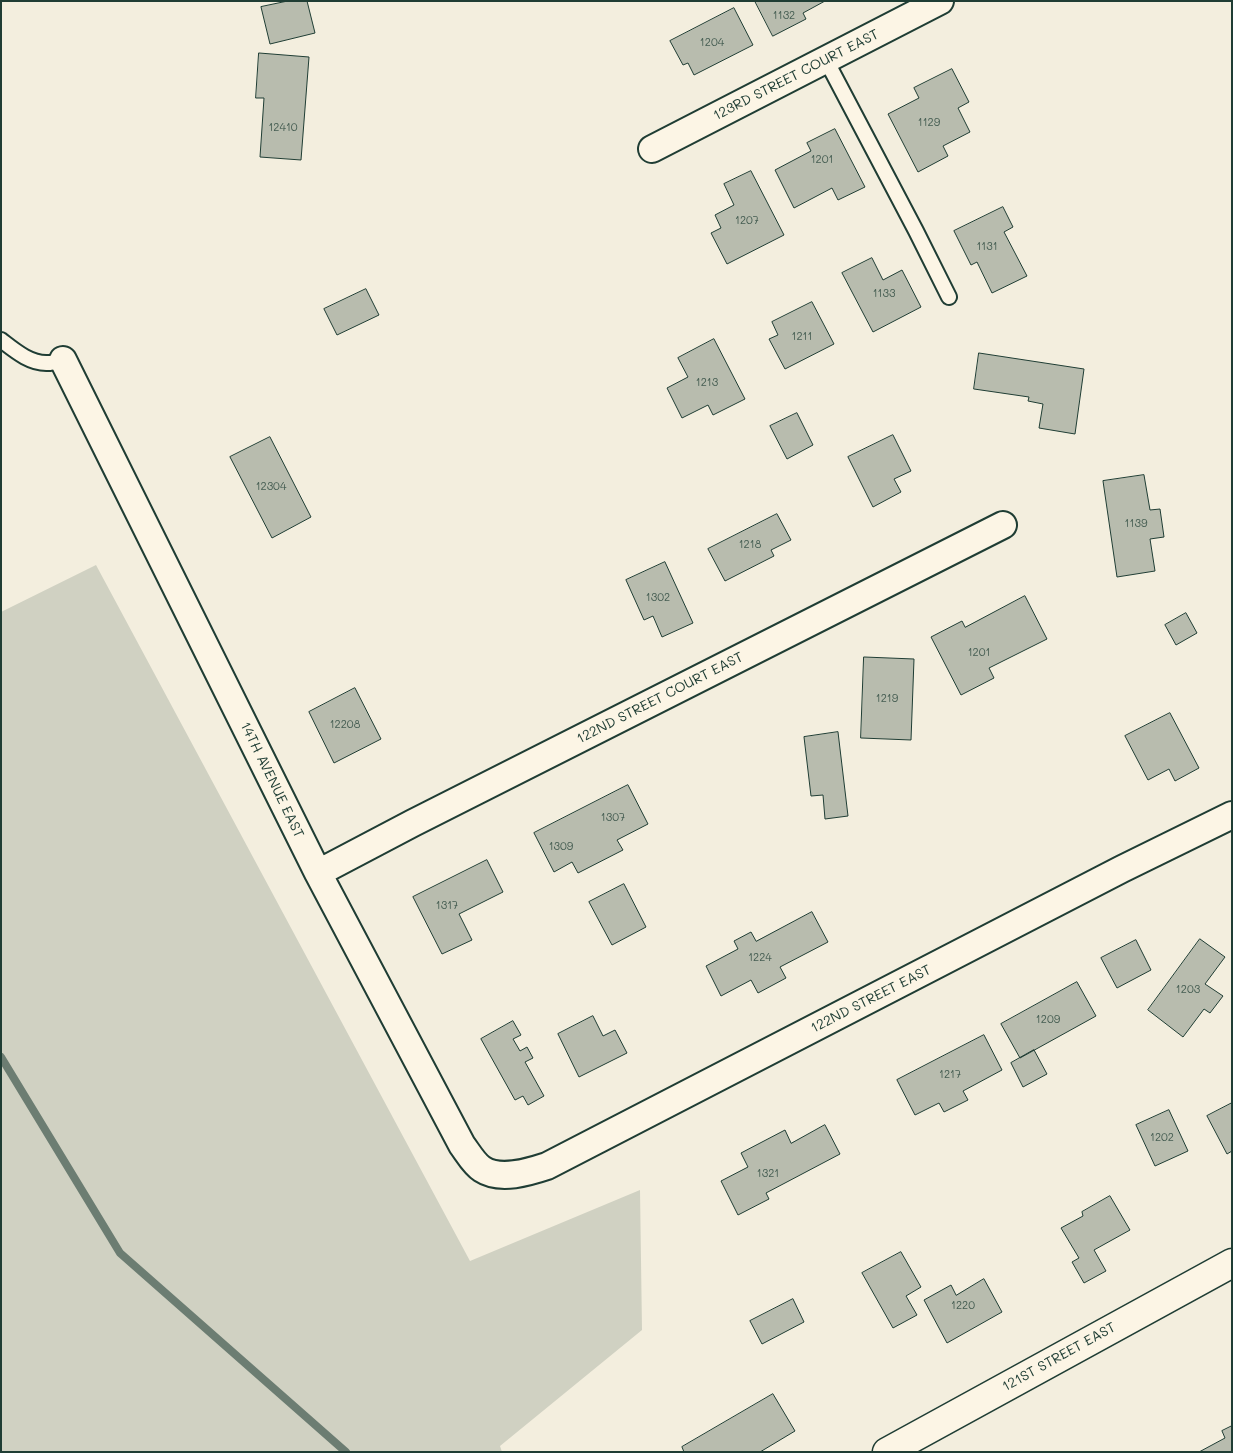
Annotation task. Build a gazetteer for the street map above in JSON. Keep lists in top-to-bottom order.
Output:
{
  "streets": {
    "street": [
      "123RD STREET COURT EAST",
      "122ND STREET COURT EAST",
      "14TH AVENUE EAST",
      "122ND STREET EAST",
      "121ST STREET EAST"
    ]
  },
  "crossings": [
    ["122ND STREET COURT EAST", "14TH AVENUE EAST"],
    ["14TH AVENUE EAST", "122ND STREET EAST"]
  ],
  "house_numbers": [
    "1132",
    "1204",
    "1129",
    "12410",
    "1201",
    "1207",
    "1131",
    "1133",
    "1211",
    "1213",
    "12304",
    "1139",
    "1218",
    "1302",
    "1201",
    "1219",
    "12208",
    "1307",
    "1309",
    "1317",
    "1224",
    "1203",
    "1209",
    "1217",
    "1202",
    "1321",
    "1220"
  ]
}
